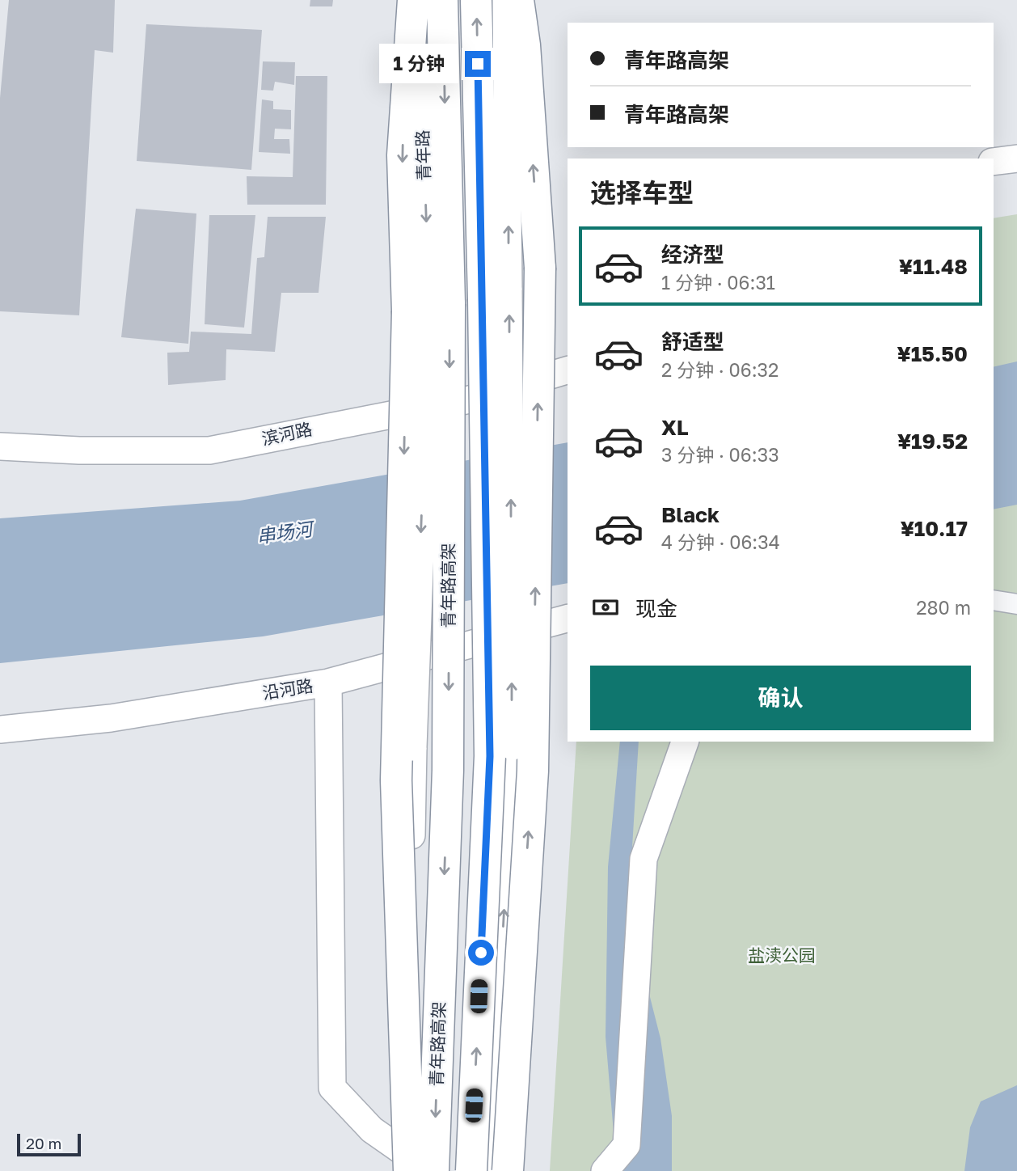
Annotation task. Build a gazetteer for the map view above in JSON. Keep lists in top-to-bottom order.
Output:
{
  "streets": {
    "highway": ["青年路高架"],
    "main road": ["青年路", "滨河路", "沿河路"]
  },
  "water": ["串场河"],
  "parks": ["盐渎公园"],
  "scale_bar": "20 m",
  "page": {
    "banner": ["青年路高架", "青年路高架"],
    "bubble": "1 分钟",
    "heading": "选择车型",
    "list": [
      {
        "name": "经济型",
        "note": "1 分钟 · 06:31",
        "value": "¥11.48"
      },
      {
        "name": "舒适型",
        "note": "2 分钟 · 06:32",
        "value": "¥15.50"
      },
      {
        "name": "XL",
        "note": "3 分钟 · 06:33",
        "value": "¥19.52"
      },
      {
        "name": "Black",
        "note": "4 分钟 · 06:34",
        "value": "¥10.17"
      }
    ],
    "pay": ["现金", "280 m"],
    "buttons": "确认",
    "scale": "20 m"
  }
}
